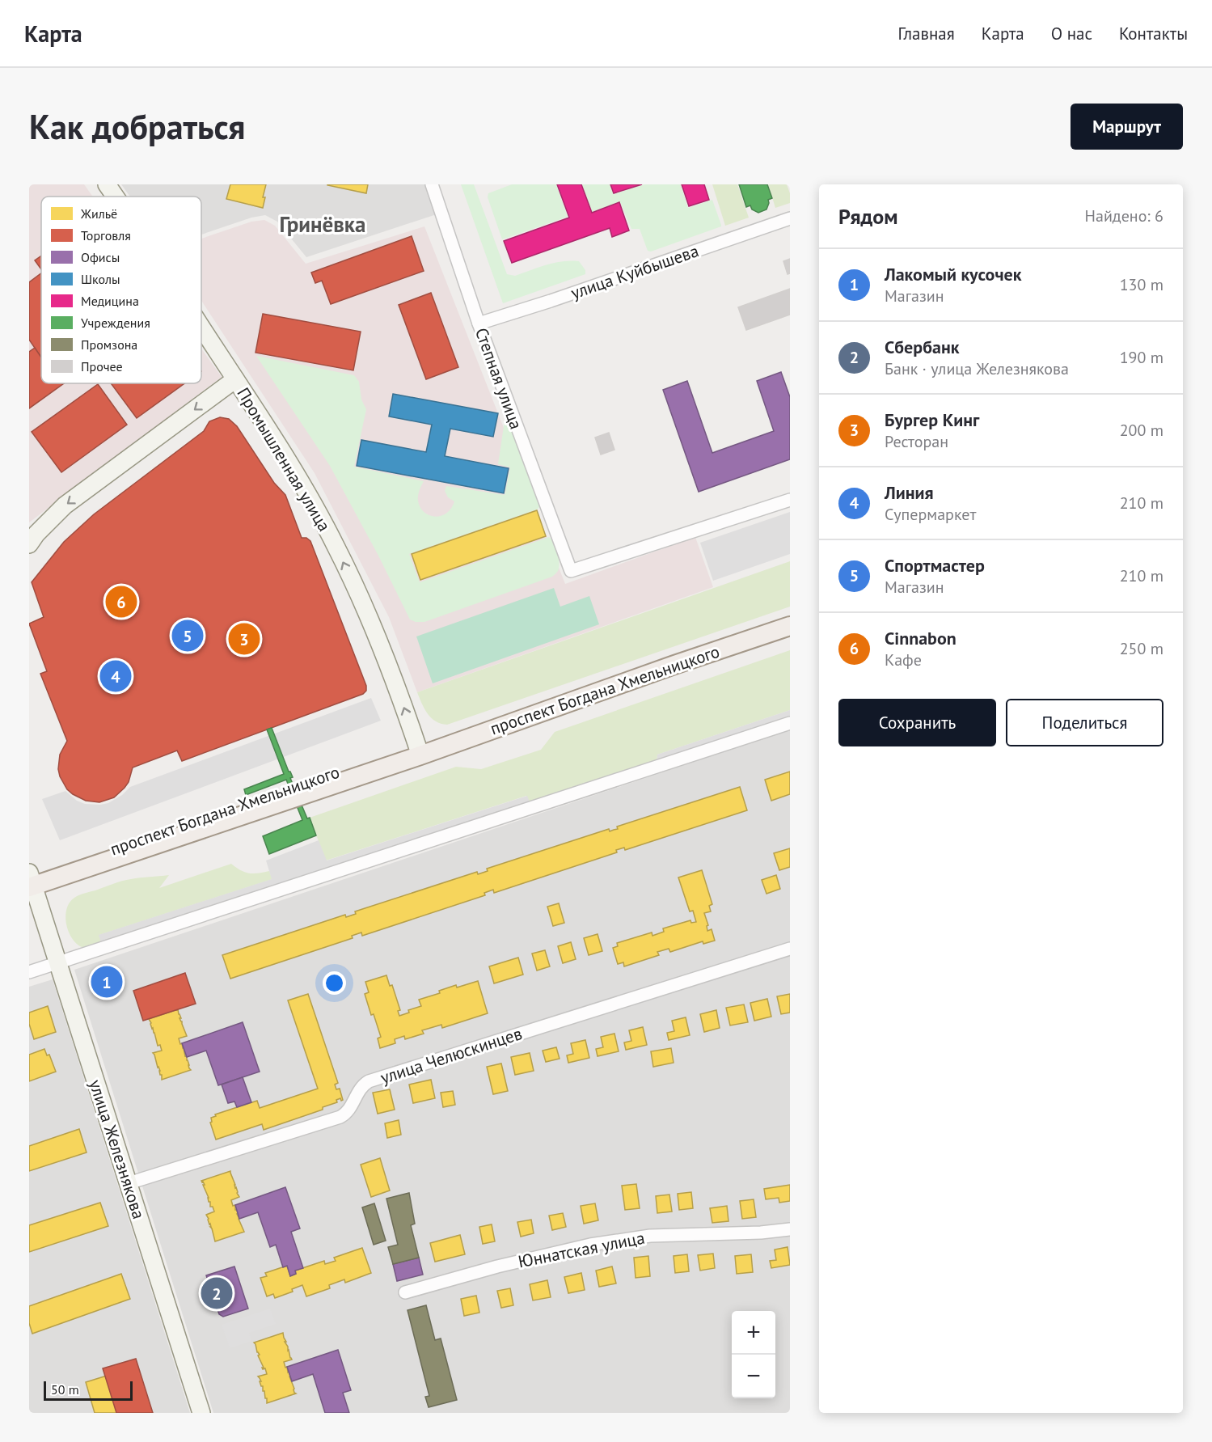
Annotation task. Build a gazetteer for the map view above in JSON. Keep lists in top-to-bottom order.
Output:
{
  "streets": {
    "main road": ["проспект Богдана Хмельницкого"],
    "street": [
      "улица Куйбышева",
      "Степная улица",
      "Промышленная улица",
      "улица Челюскинцев",
      "улица Железнякова",
      "Юннатская улица"
    ]
  },
  "crossings": [
    ["улица Куйбышева", "Степная улица"],
    ["Промышленная улица", "проспект Богдана Хмельницкого"],
    ["проспект Богдана Хмельницкого", "улица Железнякова"],
    ["улица Челюскинцев", "улица Железнякова"]
  ],
  "one_way": ["Промышленная улица"],
  "districts": ["Гринёвка"],
  "legend": [
    "Жильё",
    "Торговля",
    "Офисы",
    "Школы",
    "Медицина",
    "Учреждения",
    "Промзона",
    "Прочее"
  ],
  "scale_bar": "50 m",
  "page": {
    "header": "Карта",
    "nav": [
      "Главная",
      "Карта",
      "О нас",
      "Контакты"
    ],
    "buttons": [
      "Маршрут",
      ["Сохранить", "Поделиться"]
    ],
    "title": "Как добраться",
    "heading": ["Рядом", "Найдено: 6"],
    "list": [
      {
        "mark": "1",
        "name": "Лакомый кусочек",
        "note": "Магазин",
        "value": "130 m"
      },
      {
        "mark": "2",
        "name": "Сбербанк",
        "note": "Банк · улица Железнякова",
        "value": "190 m"
      },
      {
        "mark": "3",
        "name": "Бургер Кинг",
        "note": "Ресторан",
        "value": "200 m"
      },
      {
        "mark": "4",
        "name": "Линия",
        "note": "Супермаркет",
        "value": "210 m"
      },
      {
        "mark": "5",
        "name": "Спортмастер",
        "note": "Магазин",
        "value": "210 m"
      },
      {
        "mark": "6",
        "name": "Cinnabon",
        "note": "Кафе",
        "value": "250 m"
      }
    ],
    "pins": [
      "6",
      "5",
      "3",
      "4",
      "1",
      "2"
    ],
    "map_buttons": ["+", "−"],
    "scale": "50 m"
  }
}
